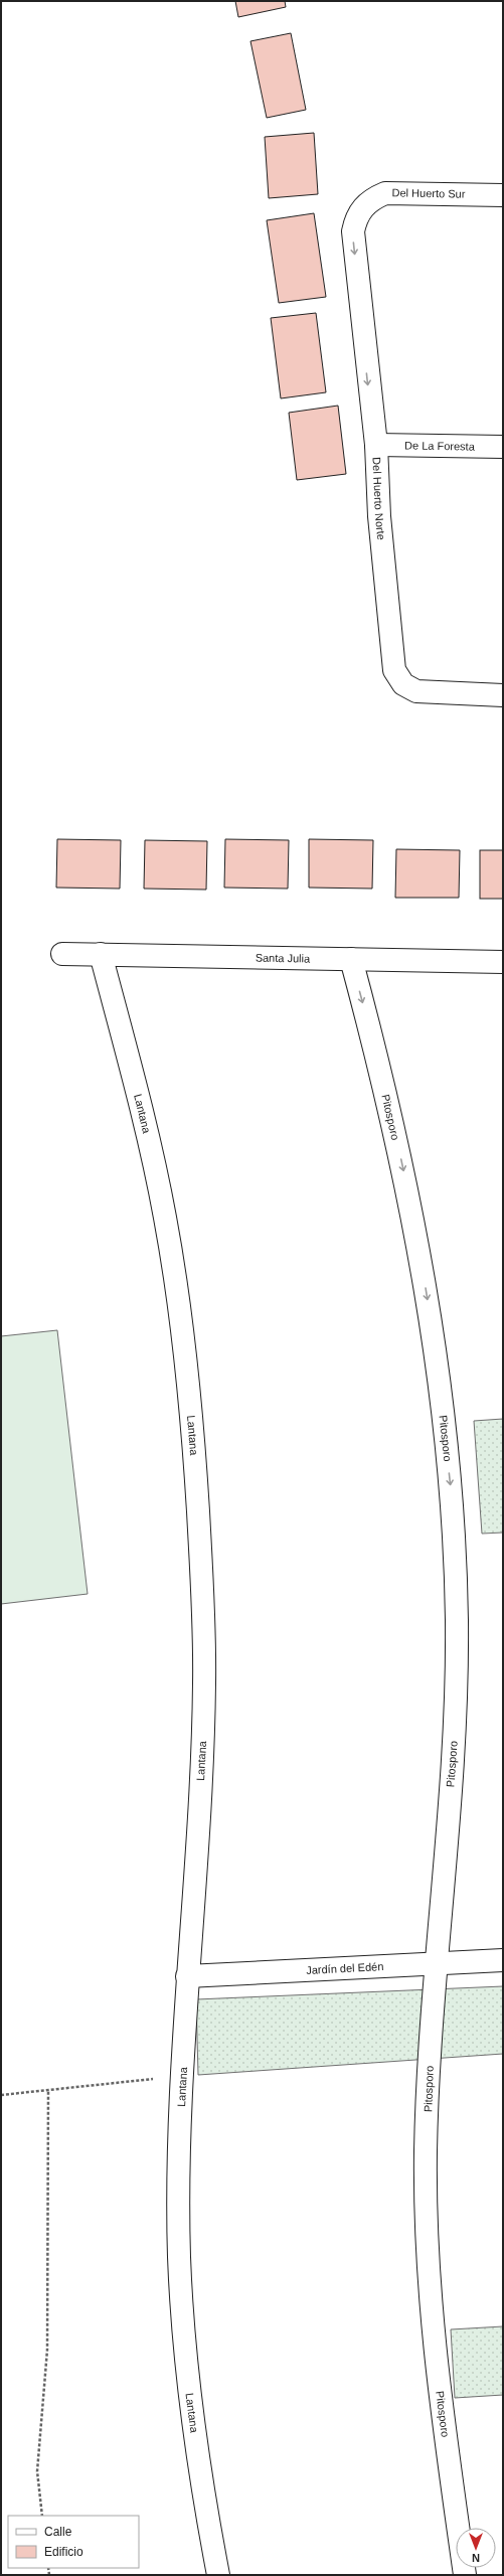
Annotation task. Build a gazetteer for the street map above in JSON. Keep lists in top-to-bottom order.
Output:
{
  "streets": {
    "street": [
      "Del Huerto Sur",
      "De La Foresta",
      "Del Huerto Norte",
      "Santa Julia",
      "Lantana",
      "Pitosporo",
      "Jardín del Edén"
    ]
  },
  "crossings": [
    ["Del Huerto Sur", "Del Huerto Norte"],
    ["De La Foresta", "Del Huerto Norte"],
    ["Santa Julia", "Lantana"],
    ["Santa Julia", "Pitosporo"],
    ["Lantana", "Jardín del Edén"],
    ["Pitosporo", "Jardín del Edén"]
  ],
  "one_way": ["Del Huerto Norte", "Pitosporo"],
  "legend": ["Calle", "Edificio"],
  "north": "bottom"
}
